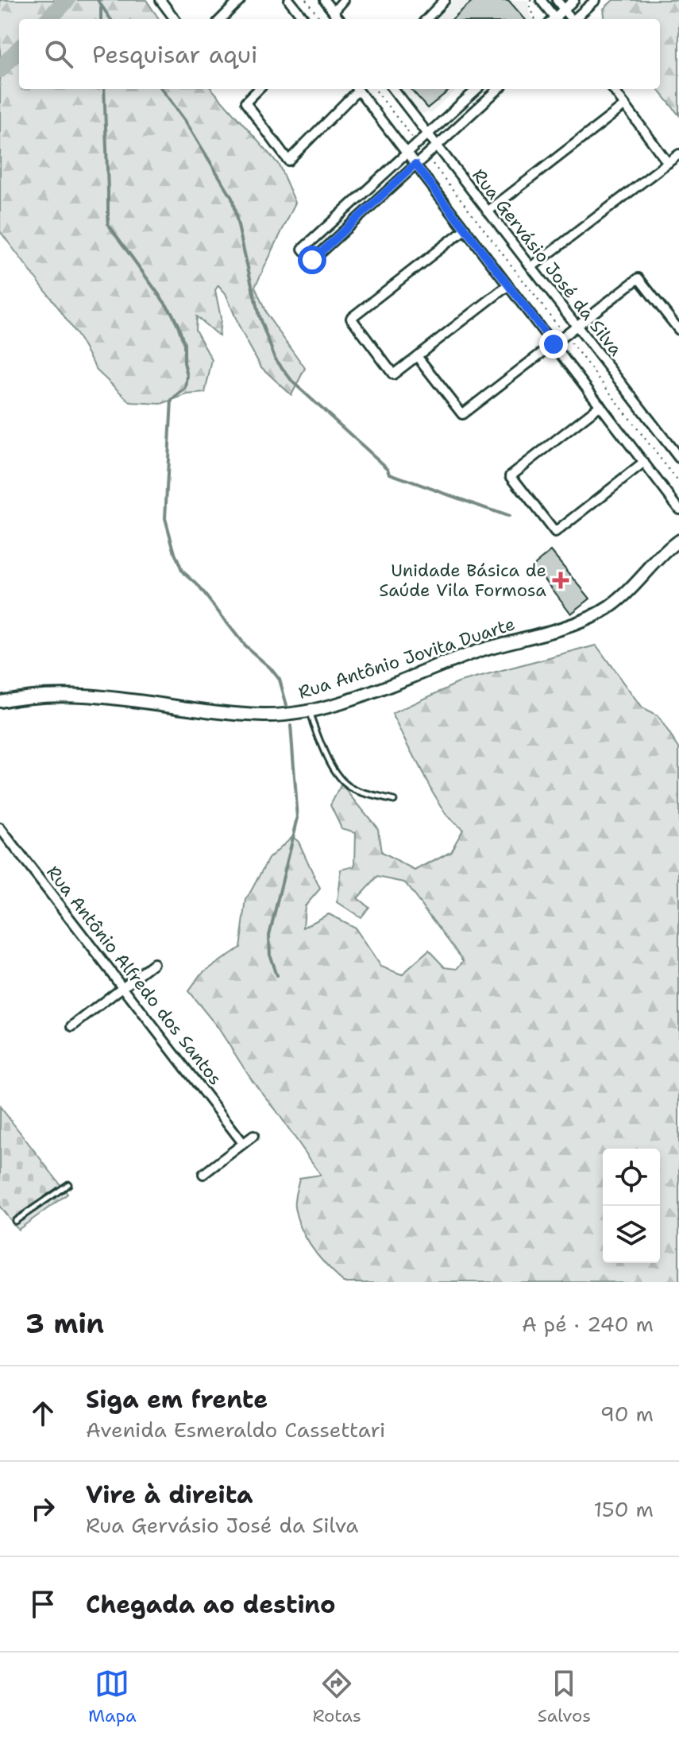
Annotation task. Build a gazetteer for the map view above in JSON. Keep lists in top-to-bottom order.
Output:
{
  "streets": {
    "main road": ["Rua Antônio Jovita Duarte"],
    "street": ["Rua Gervásio José da Silva", "Rua Antônio Alfredo dos Santos"]
  },
  "places": {
    "health": ["Unidade Básica de Saúde Vila Formosa"]
  },
  "page": {
    "search": "Pesquisar aqui",
    "heading": ["3 min", "A pé · 240 m"],
    "list": [
      ["Siga em frente", "Avenida Esmeraldo Cassettari", "90 m"],
      ["Vire à direita", "Rua Gervásio José da Silva", "150 m"],
      "Chegada ao destino"
    ],
    "nav": ["Mapa", "Rotas", "Salvos"]
  }
}
